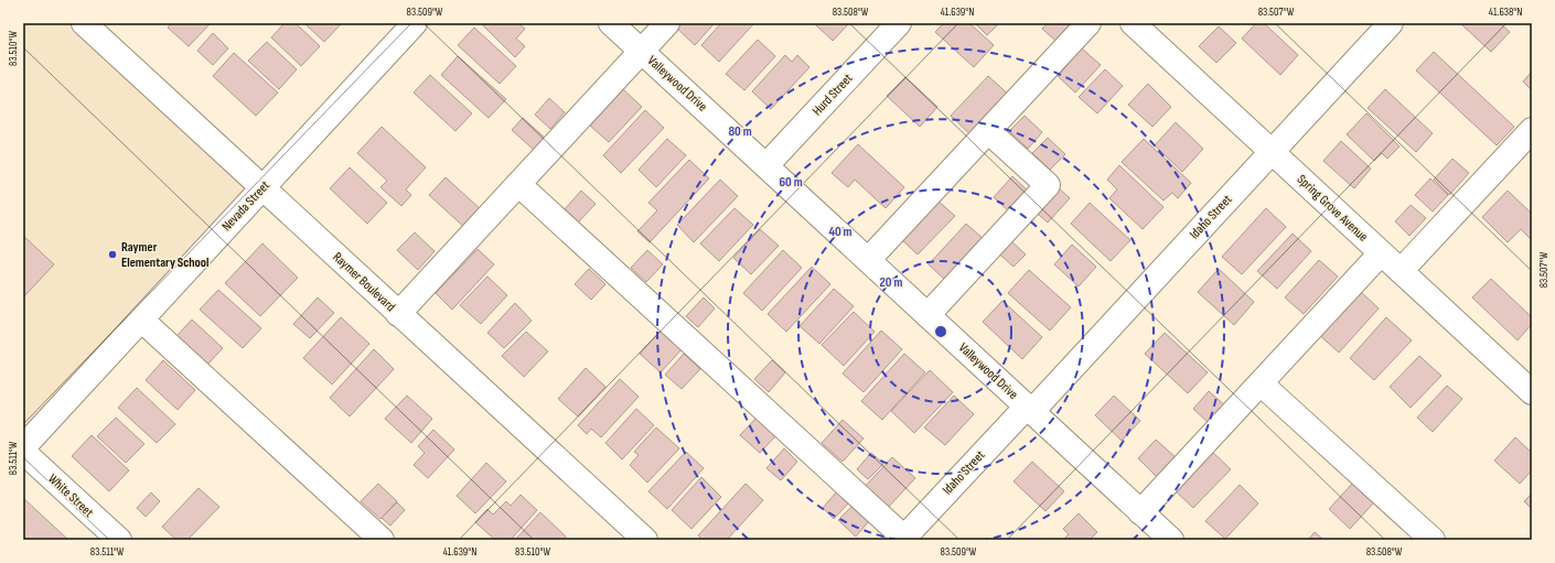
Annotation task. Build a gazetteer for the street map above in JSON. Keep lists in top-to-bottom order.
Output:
{
  "streets": {
    "street": [
      "Valleywood Drive",
      "Hurd Street",
      "Nevada Street",
      "Spring Grove Avenue",
      "Idaho Street",
      "Raymer Boulevard",
      "White Street"
    ]
  },
  "crossings": [
    ["Valleywood Drive", "Hurd Street"],
    ["Valleywood Drive", "Idaho Street"],
    ["Nevada Street", "Raymer Boulevard"],
    ["Spring Grove Avenue", "Idaho Street"]
  ],
  "places": ["Raymer Elementary School"],
  "coordinates": [
    "83.509°W",
    "83.508°W",
    "41.639°N",
    "83.507°W",
    "41.638°N",
    "83.510°W",
    "83.511°W"
  ],
  "rings": [
    "80 m",
    "60 m",
    "40 m",
    "20 m"
  ]
}
